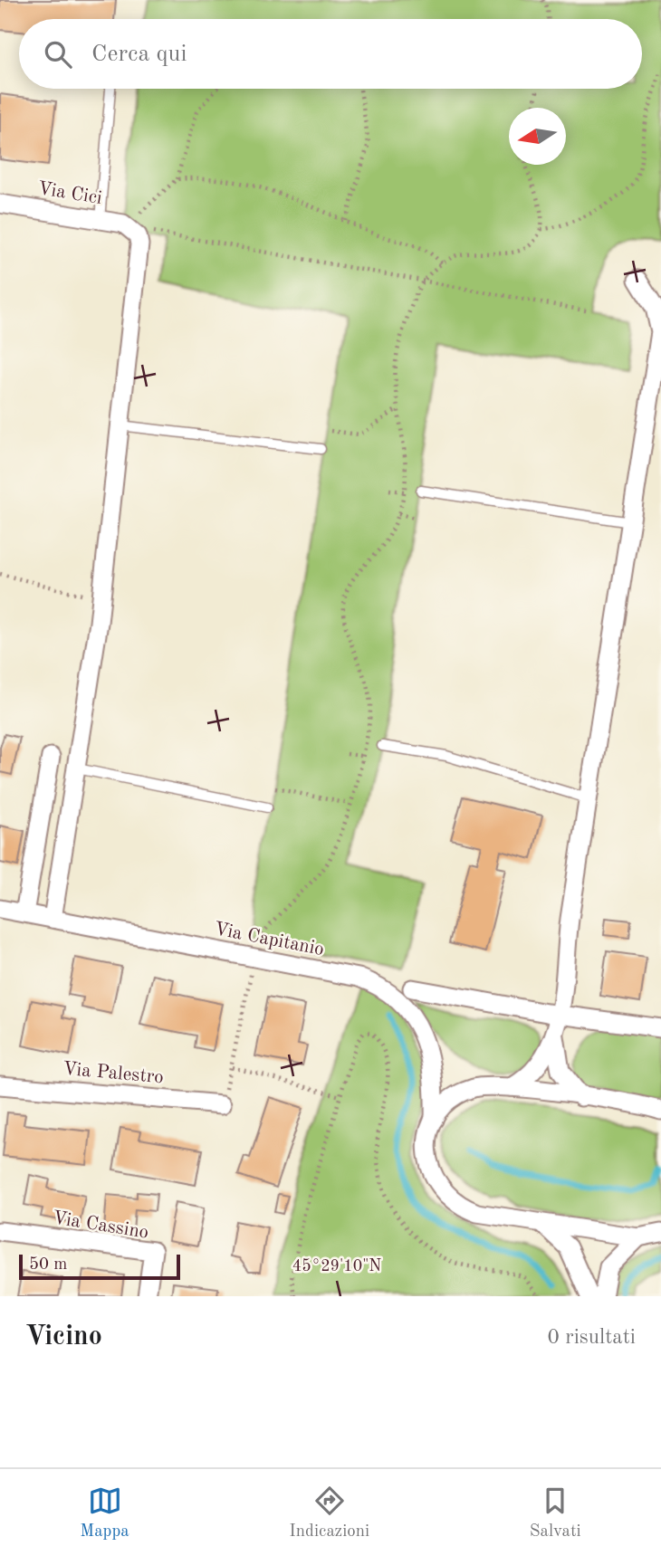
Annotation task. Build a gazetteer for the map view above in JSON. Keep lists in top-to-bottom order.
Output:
{
  "streets": {
    "street": [
      "Via Cici",
      "Via Capitanio",
      "Via Palestro",
      "Via Cassino"
    ]
  },
  "scale_bar": "50 m",
  "north": "left",
  "page": {
    "search": "Cerca qui",
    "scale": "50 m",
    "heading": ["Vicino", "0 risultati"],
    "nav": ["Mappa", "Indicazioni", "Salvati"]
  },
  "coordinates": ["45°29'10\"N"]
}
